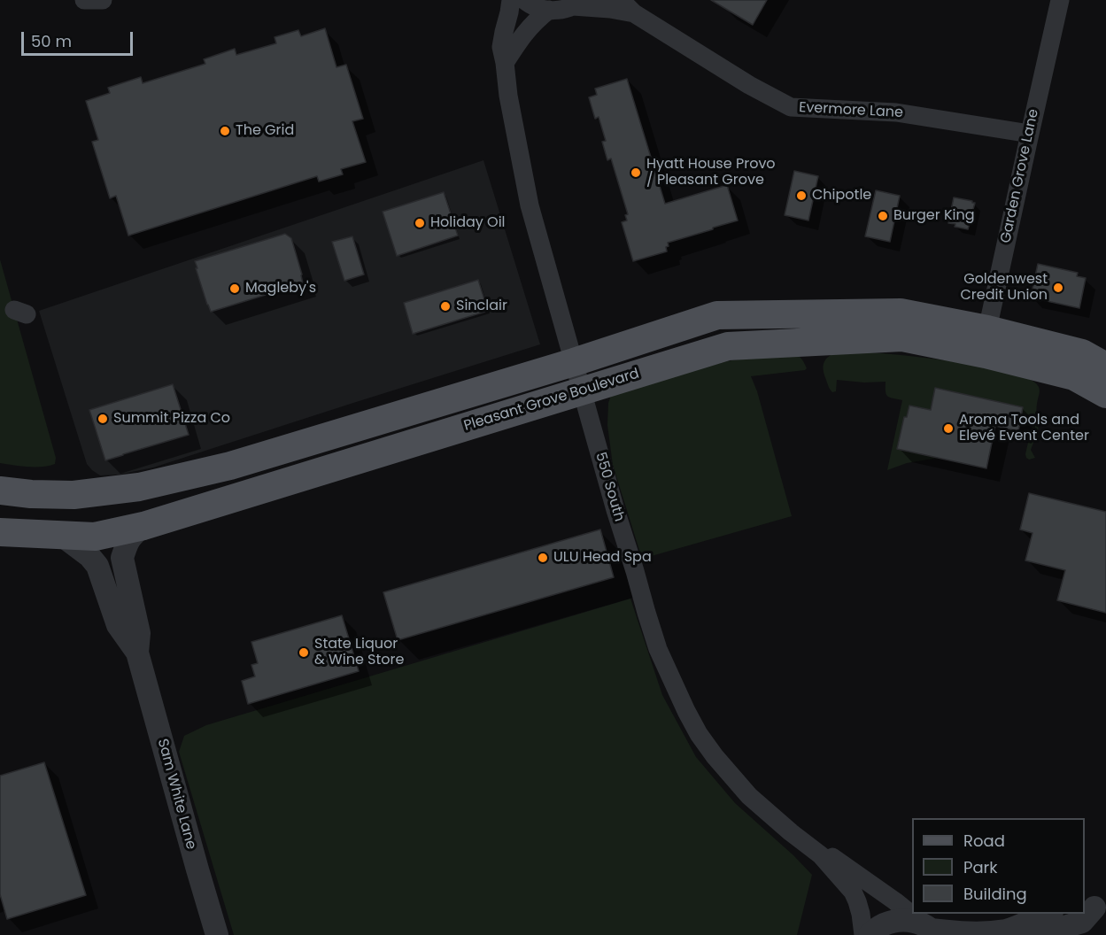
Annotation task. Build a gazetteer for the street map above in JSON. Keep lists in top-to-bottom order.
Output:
{
  "streets": {
    "main road": ["Pleasant Grove Boulevard"],
    "street": [
      "Evermore Lane",
      "Garden Grove Lane",
      "550 South",
      "Sam White Lane"
    ]
  },
  "crossings": [
    ["Evermore Lane", "Garden Grove Lane"],
    ["Garden Grove Lane", "Pleasant Grove Boulevard"],
    ["Pleasant Grove Boulevard", "550 South"],
    ["Pleasant Grove Boulevard", "Sam White Lane"]
  ],
  "places": [
    "The Grid",
    "Hyatt House Provo / Pleasant Grove",
    "Chipotle",
    "Burger King",
    "Holiday Oil",
    "Goldenwest Credit Union",
    "Magleby's",
    "Sinclair",
    "Summit Pizza Co",
    "Aroma Tools and Elevé Event Center",
    "ULU Head Spa",
    "State Liquor & Wine Store"
  ],
  "legend": ["Road", "Park", "Building"],
  "scale_bar": "50 m"
}
